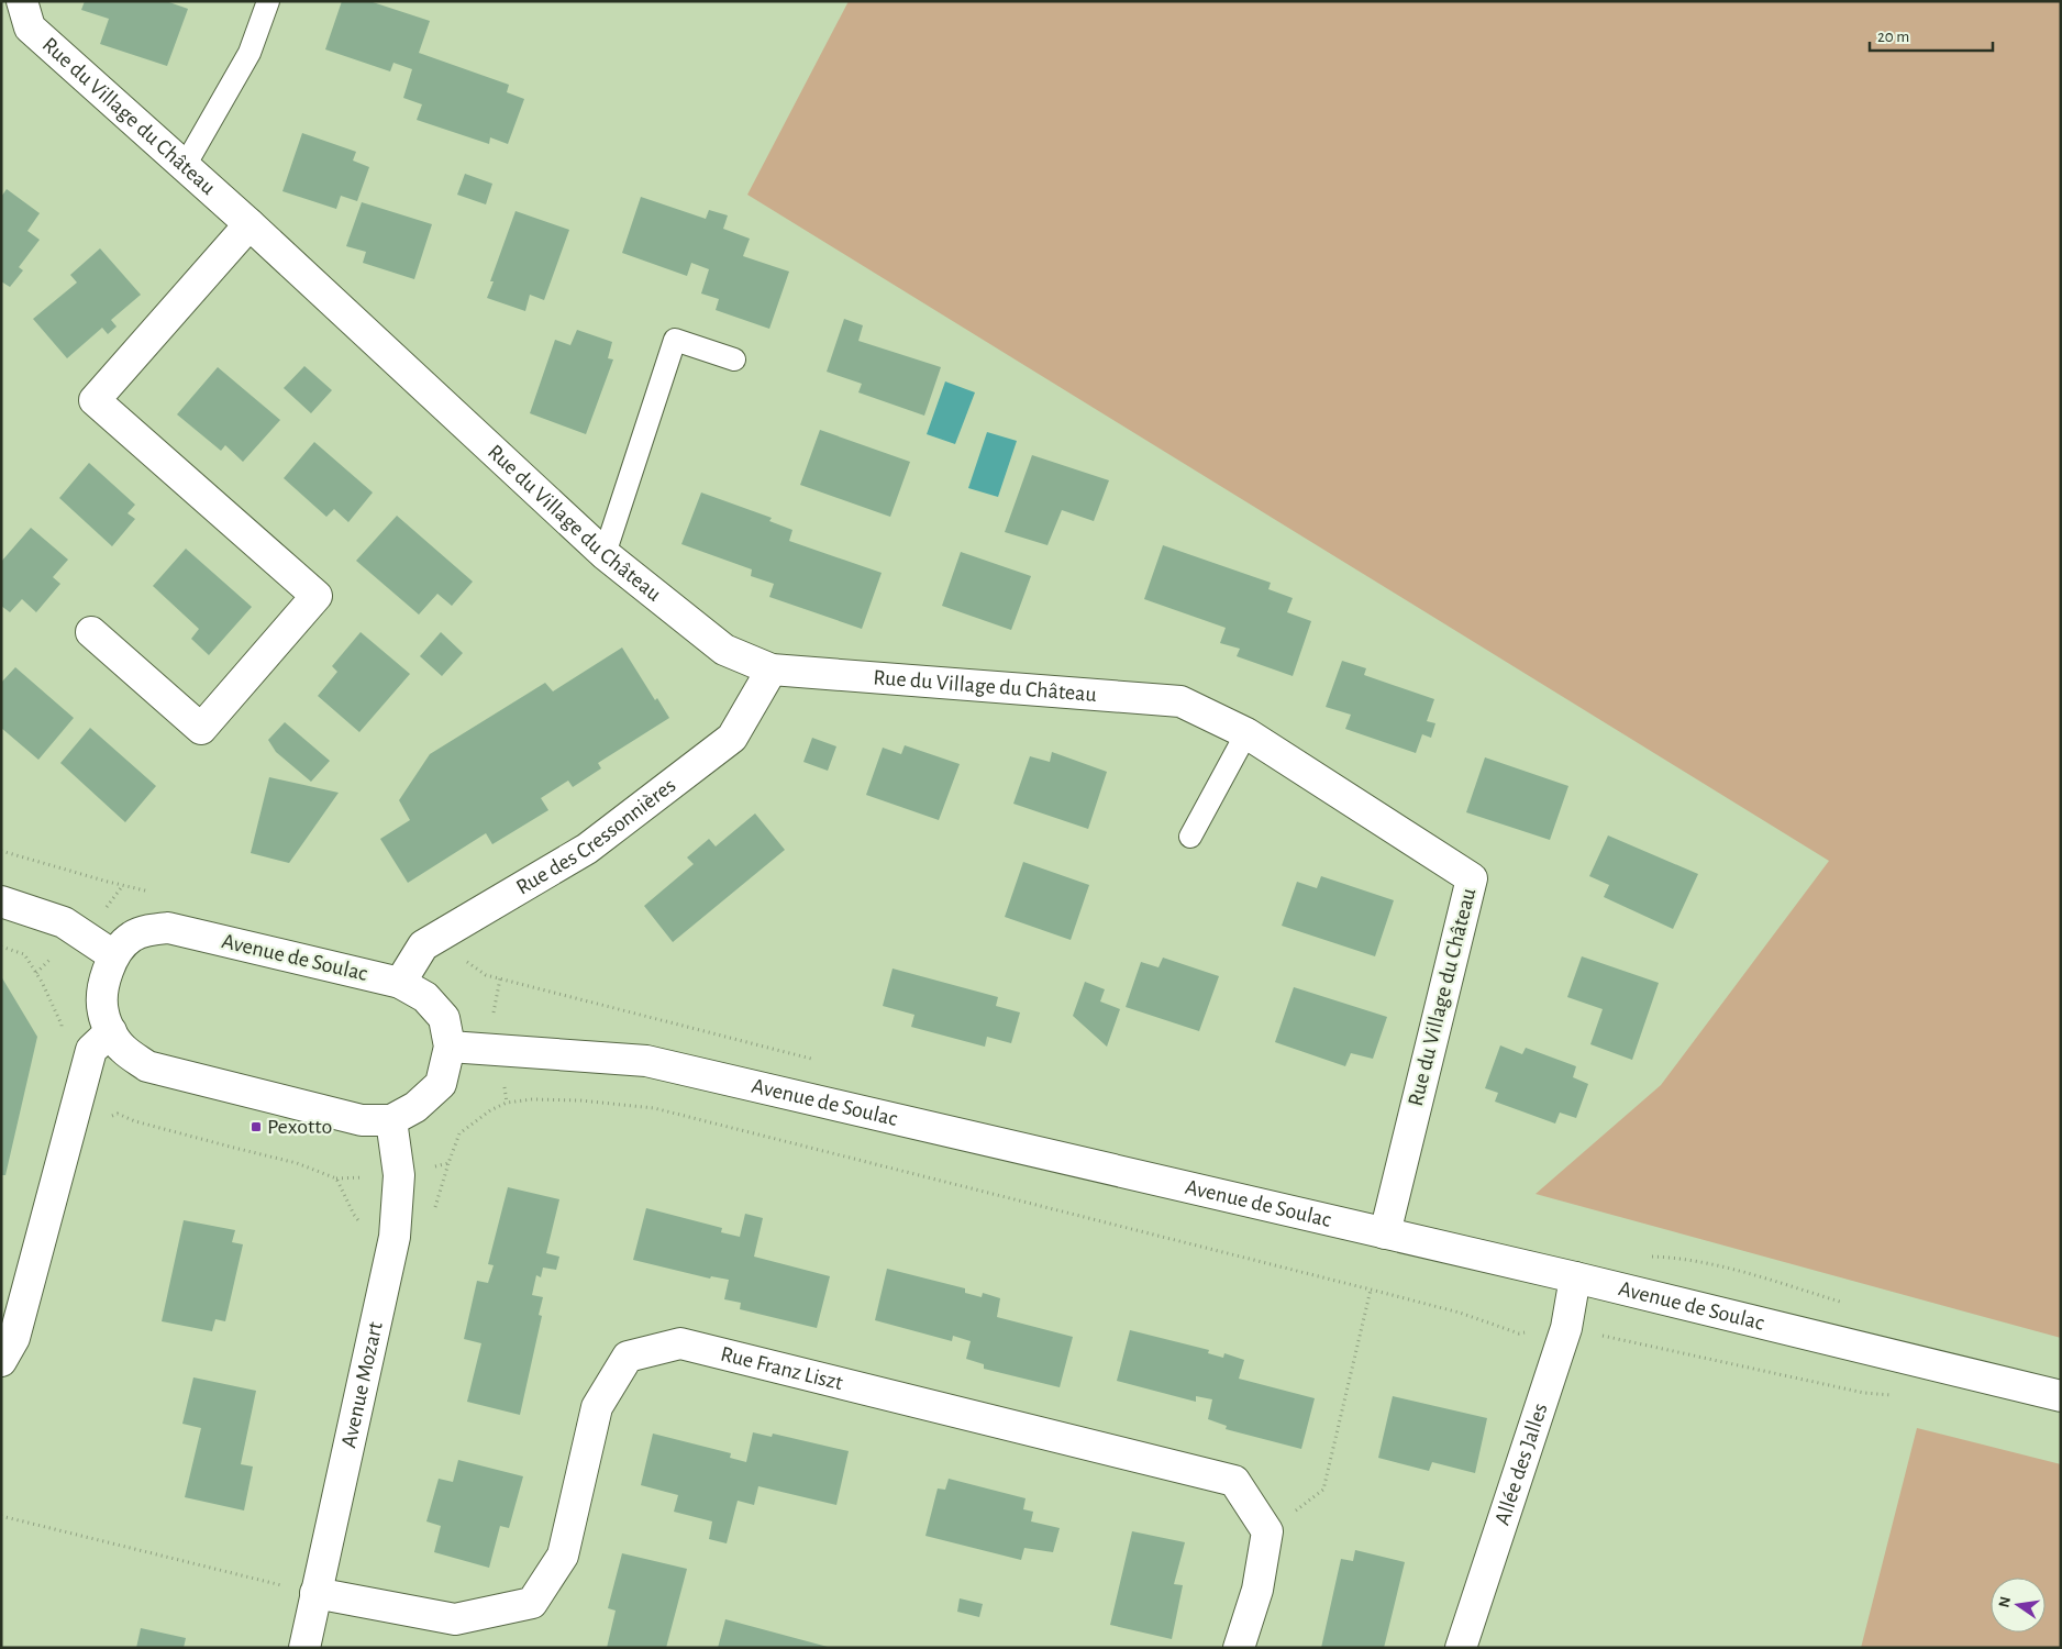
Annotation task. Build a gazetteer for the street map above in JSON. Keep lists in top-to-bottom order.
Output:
{
  "streets": {
    "street": [
      "Rue du Village du Château",
      "Rue des Cressonnières",
      "Avenue de Soulac",
      "Rue Franz Liszt",
      "Avenue Mozart",
      "Allée des Jalles"
    ]
  },
  "crossings": [
    ["Rue du Village du Château", "Rue des Cressonnières"],
    ["Rue du Village du Château", "Avenue de Soulac"],
    ["Rue des Cressonnières", "Avenue de Soulac"],
    ["Avenue de Soulac", "Avenue Mozart"],
    ["Avenue de Soulac", "Allée des Jalles"],
    ["Rue Franz Liszt", "Avenue Mozart"]
  ],
  "places": {
    "transit": ["Pexotto"]
  },
  "scale_bar": "20 m",
  "north": "left"
}
